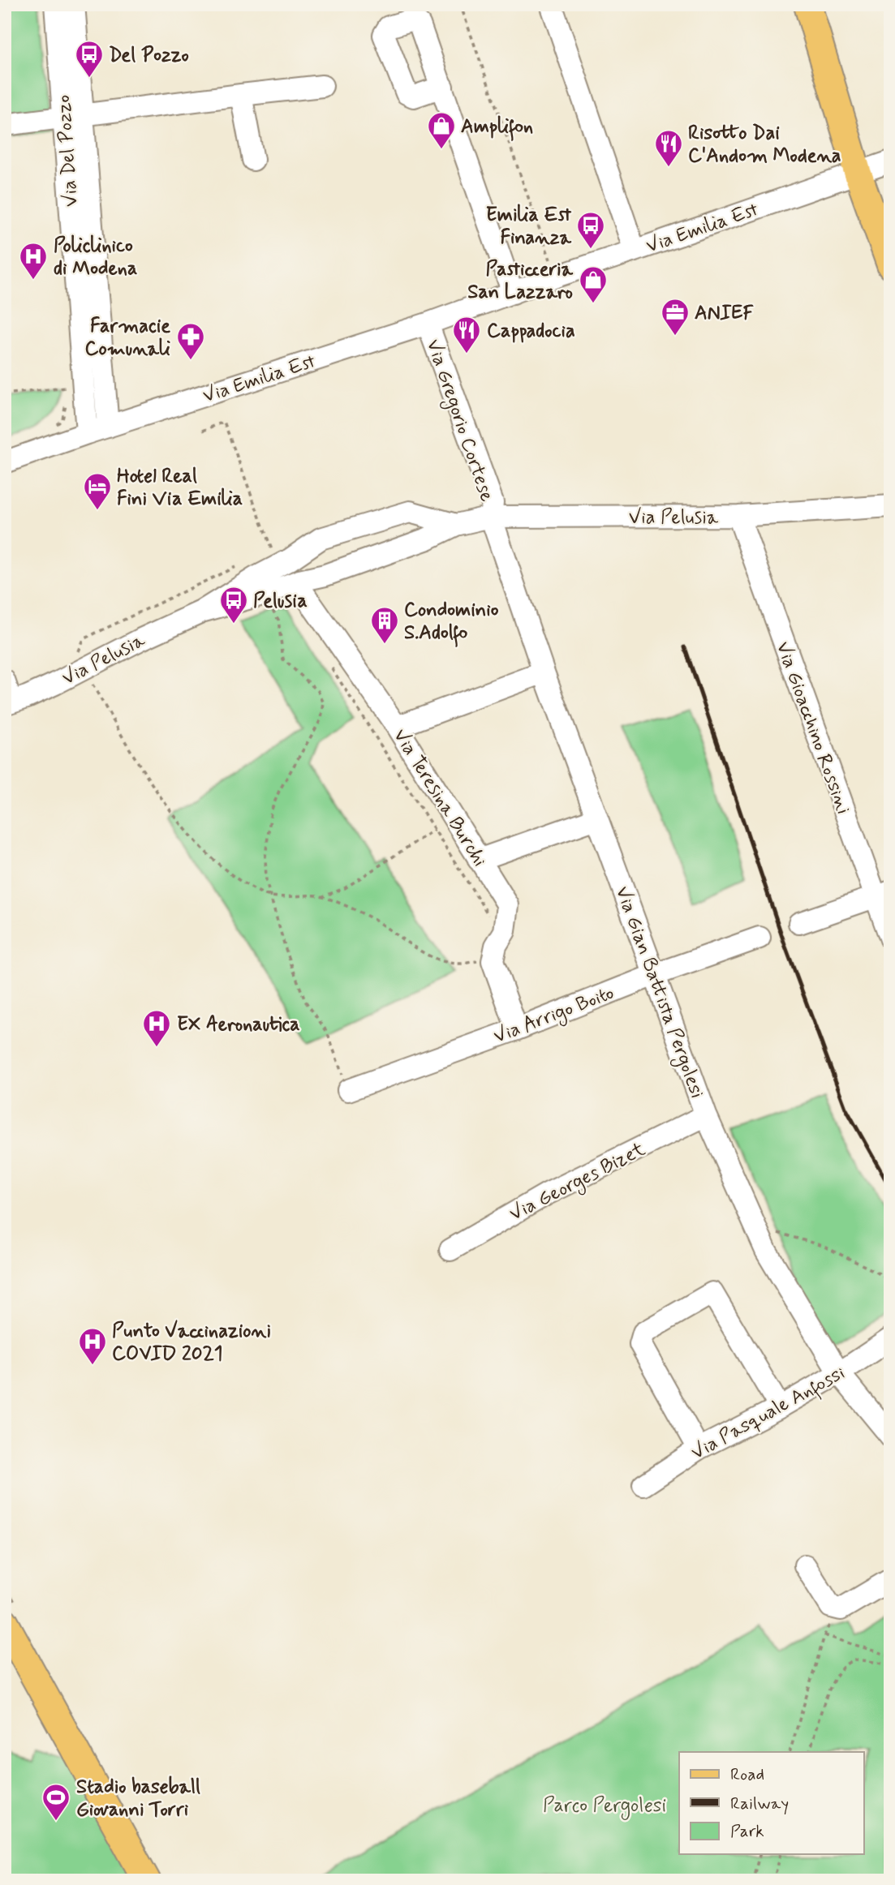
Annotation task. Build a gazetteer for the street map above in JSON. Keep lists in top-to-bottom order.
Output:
{
  "streets": {
    "street": [
      "Via Del Pozzo",
      "Via Emilia Est",
      "Via Gregorio Cortese",
      "Via Pelusia",
      "Via Gioacchino Rossini",
      "Via Teresina Burchi",
      "Via Gian Battista Pergolesi",
      "Via Arrigo Boito",
      "Via Georges Bizet",
      "Via Pasquale Anfossi"
    ]
  },
  "crossings": [
    ["Via Del Pozzo", "Via Emilia Est"],
    ["Via Emilia Est", "Via Gregorio Cortese"],
    ["Via Gregorio Cortese", "Via Pelusia"],
    ["Via Gregorio Cortese", "Via Gian Battista Pergolesi"],
    ["Via Pelusia", "Via Gioacchino Rossini"],
    ["Via Pelusia", "Via Teresina Burchi"],
    ["Via Pelusia", "Via Gian Battista Pergolesi"],
    ["Via Teresina Burchi", "Via Arrigo Boito"],
    ["Via Gian Battista Pergolesi", "Via Arrigo Boito"],
    ["Via Gian Battista Pergolesi", "Via Georges Bizet"],
    ["Via Gian Battista Pergolesi", "Via Pasquale Anfossi"]
  ],
  "parks": ["Parco Pergolesi"],
  "places": {
    "bus stop": ["Del Pozzo", "Emilia Est Finanza", "Pelusia"],
    "shop": ["Amplifon", "Pasticceria San Lazzaro"],
    "restaurant": ["Risotto Dai C'Andom Modena", "Cappadocia"],
    "hospital": ["Policlinico di Modena", "EX Aeronautica", "Punto Vaccinazioni COVID 2021"],
    "office": ["ANIEF"],
    "pharmacy": ["Farmacie Comunali"],
    "hotel": ["Hotel Real Fini Via Emilia"],
    "building": ["Condominio S.Adolfo"],
    "sports": ["Stadio baseball Giovanni Torri"]
  },
  "legend": ["Road", "Railway", "Park"]
}
